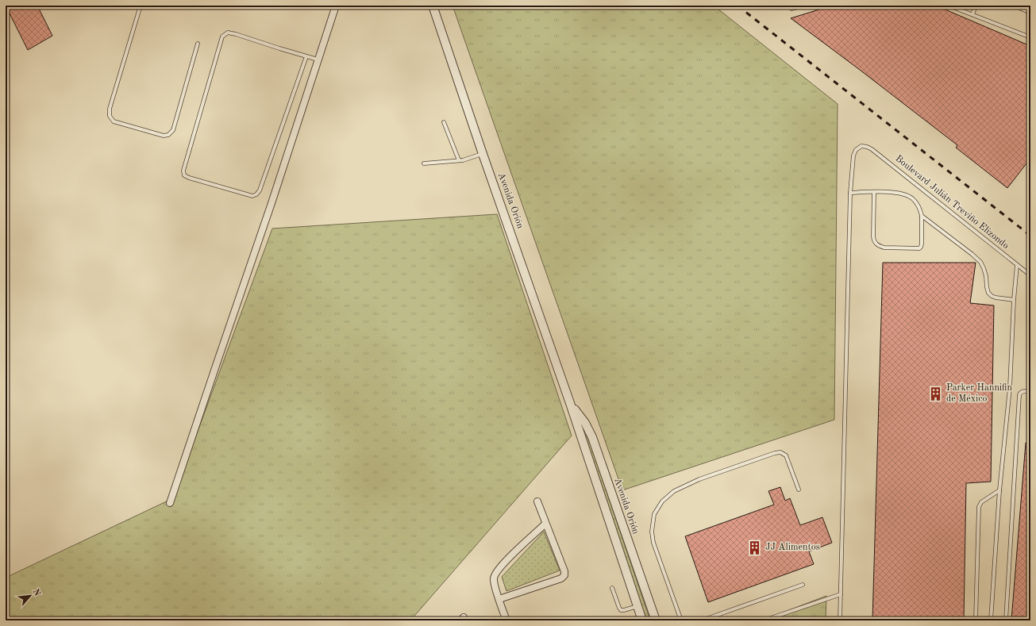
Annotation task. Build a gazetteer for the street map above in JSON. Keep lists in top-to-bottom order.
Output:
{
  "streets": {
    "street": ["Avenida Orión"],
    "lane": ["Boulevard Julián Treviño Elizondo"]
  },
  "places": {
    "building": ["Parker Hannifin de México", "JJ Alimentos"]
  },
  "north": "top right"
}
